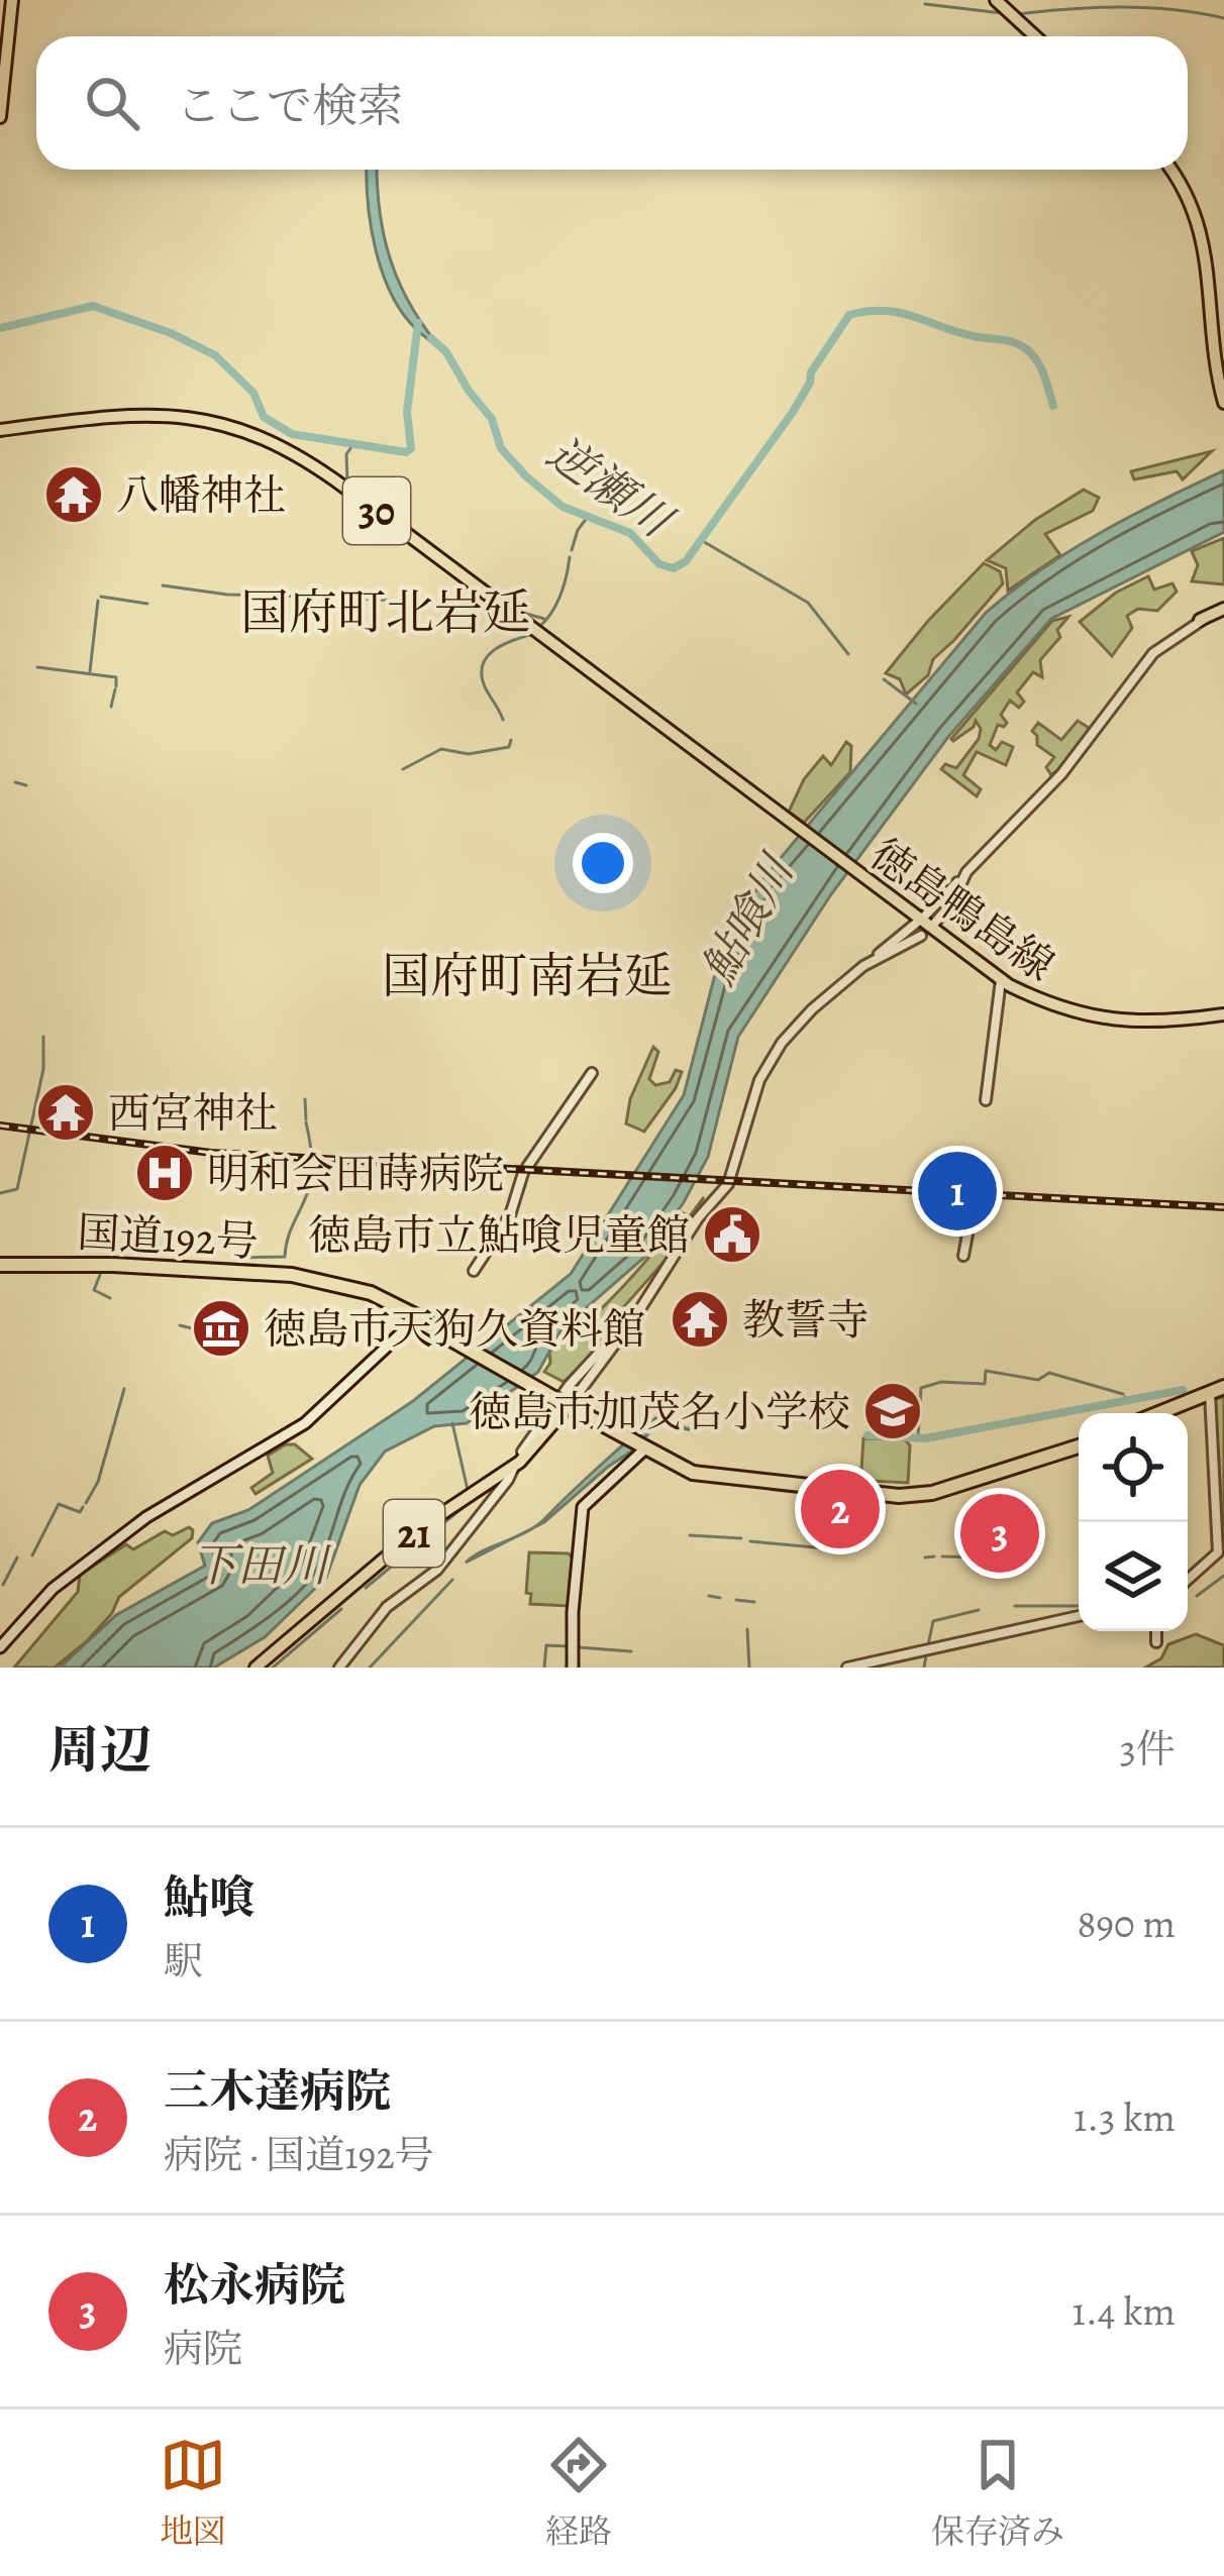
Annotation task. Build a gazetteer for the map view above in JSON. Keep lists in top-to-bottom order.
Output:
{
  "streets": {
    "highway": ["国道192号"],
    "main road": ["30", "徳島鴨島線", "21"]
  },
  "crossings": [
    ["国道192号", "21"]
  ],
  "districts": ["国府町北岩延", "国府町南岩延"],
  "water": ["逆瀬川", "鮎喰川", "下田川"],
  "places": {
    "temple": ["八幡神社", "西宮神社", "教誓寺"],
    "hospital": ["明和会田蒔病院"],
    "public building": ["徳島市立鮎喰児童館"],
    "museum": ["徳島市天狗久資料館"],
    "school or university": ["徳島市加茂名小学校"]
  },
  "page": {
    "search": "ここで検索",
    "pins": ["1", "2", "3"],
    "heading": ["周辺", "3件"],
    "list": [
      {
        "mark": "1",
        "name": "鮎喰",
        "note": "駅",
        "value": "890 m"
      },
      {
        "mark": "2",
        "name": "三木達病院",
        "note": "病院 · 国道192号",
        "value": "1.3 km"
      },
      {
        "mark": "3",
        "name": "松永病院",
        "note": "病院",
        "value": "1.4 km"
      }
    ],
    "nav": ["地図", "経路", "保存済み"]
  }
}
